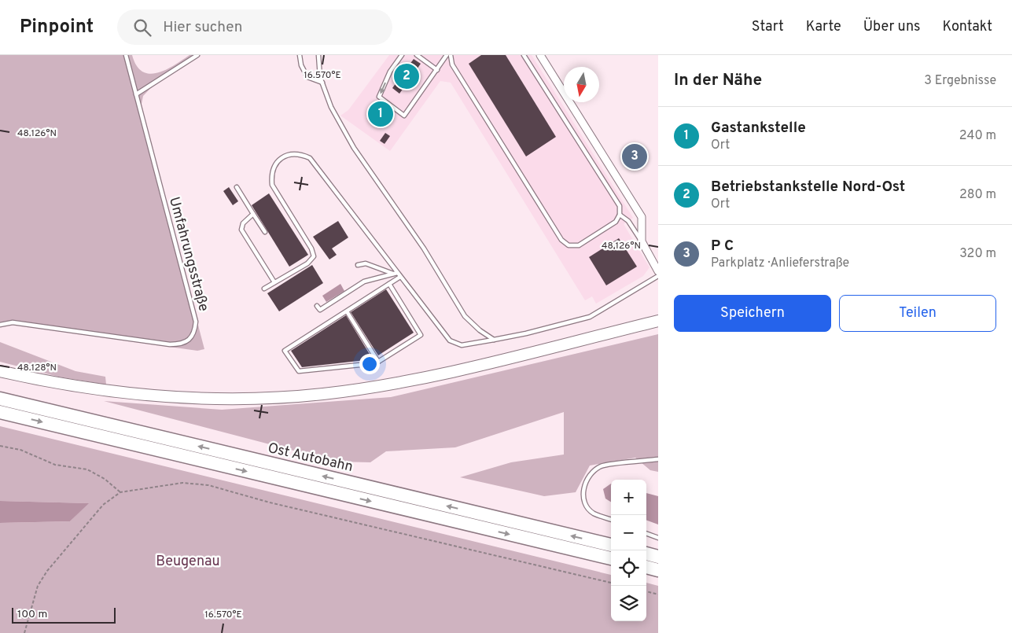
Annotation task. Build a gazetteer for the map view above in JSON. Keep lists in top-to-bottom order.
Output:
{
  "streets": {
    "highway": ["Ost Autobahn"],
    "lane": ["Umfahrungsstraße"]
  },
  "parks": ["Beugenau"],
  "scale_bar": "100 m",
  "north": "bottom",
  "page": {
    "header": "Pinpoint",
    "search": "Hier suchen",
    "nav": [
      "Start",
      "Karte",
      "Über uns",
      "Kontakt"
    ],
    "heading": ["In der Nähe", "3 Ergebnisse"],
    "pins": ["2", "1", "3"],
    "list": [
      {
        "mark": "1",
        "name": "Gastankstelle",
        "note": "Ort",
        "value": "240 m"
      },
      {
        "mark": "2",
        "name": "Betriebstankstelle Nord-Ost",
        "note": "Ort",
        "value": "280 m"
      },
      {
        "mark": "3",
        "name": "P C",
        "note": "Parkplatz · Anlieferstraße",
        "value": "320 m"
      }
    ],
    "buttons": ["Speichern", "Teilen"],
    "map_buttons": ["+", "−"],
    "scale": "100 m"
  },
  "coordinates": ["16.570°E", "48.126°N", "48.128°N"]
}
